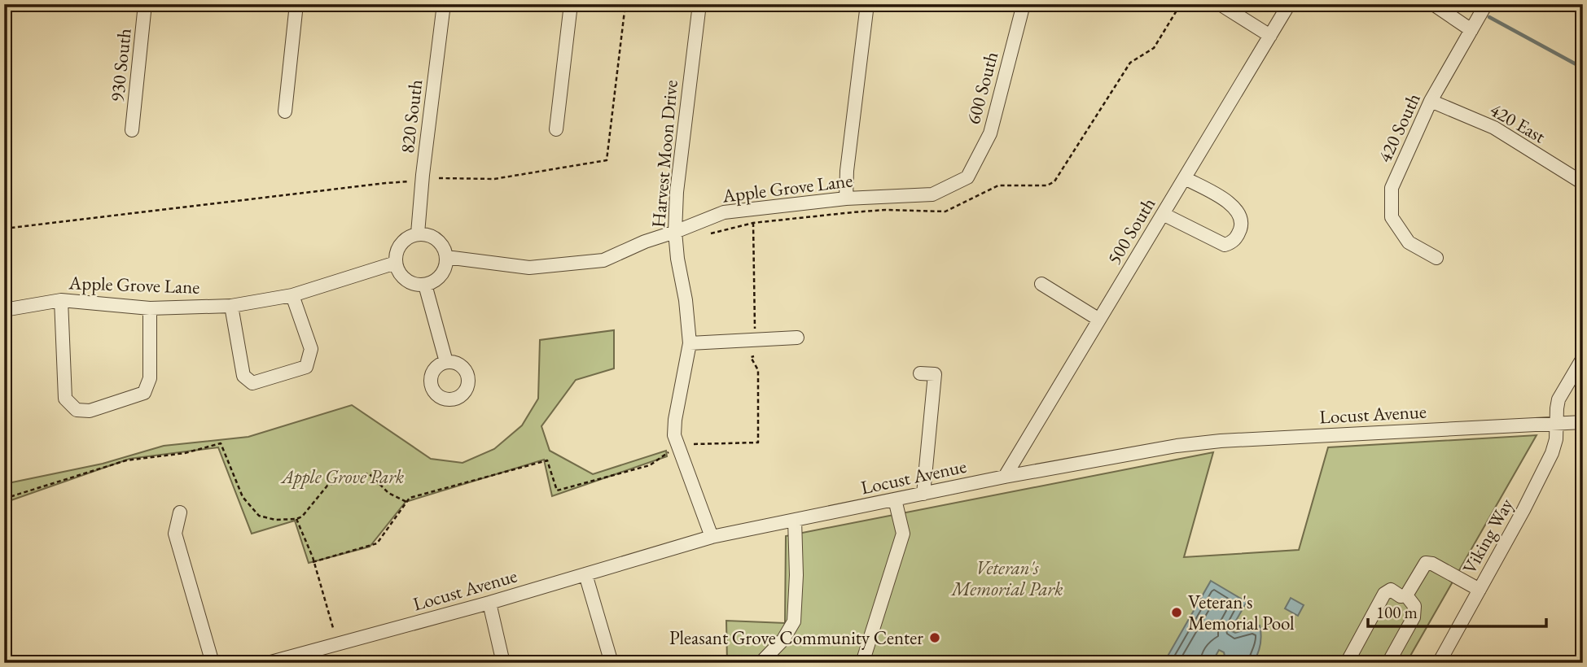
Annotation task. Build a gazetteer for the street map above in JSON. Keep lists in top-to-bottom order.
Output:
{
  "streets": {
    "street": [
      "930 South",
      "600 South",
      "820 South",
      "420 East",
      "420 South",
      "Harvest Moon Drive",
      "Apple Grove Lane",
      "500 South",
      "Locust Avenue",
      "Viking Way"
    ]
  },
  "crossings": [
    ["600 South", "Apple Grove Lane"],
    ["820 South", "Apple Grove Lane"],
    ["420 East", "420 South"],
    ["Harvest Moon Drive", "Apple Grove Lane"],
    ["Harvest Moon Drive", "Locust Avenue"],
    ["500 South", "Locust Avenue"],
    ["Locust Avenue", "Viking Way"]
  ],
  "parks": ["Apple Grove Park", "Veteran's Memorial Park"],
  "places": ["Veteran's Memorial Pool", "Pleasant Grove Community Center"],
  "scale_bar": "100 m"
}
